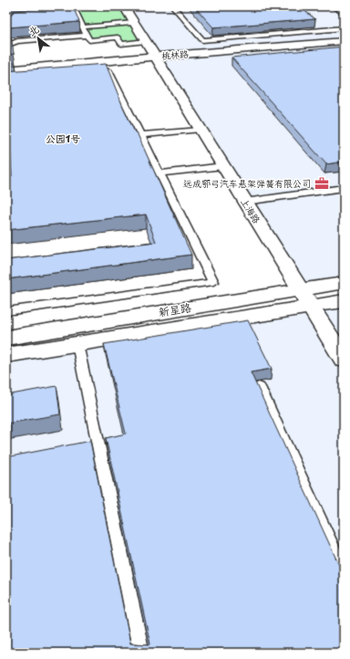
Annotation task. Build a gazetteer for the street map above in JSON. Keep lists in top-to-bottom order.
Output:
{
  "streets": {
    "street": ["桃林路", "上海路", "新星路"]
  },
  "crossings": [
    ["桃林路", "上海路"],
    ["上海路", "新星路"]
  ],
  "districts": ["公园1号"],
  "places": {
    "office": ["远成鄂弓汽车悬架弹簧有限公司"]
  },
  "north": "top left"
}
